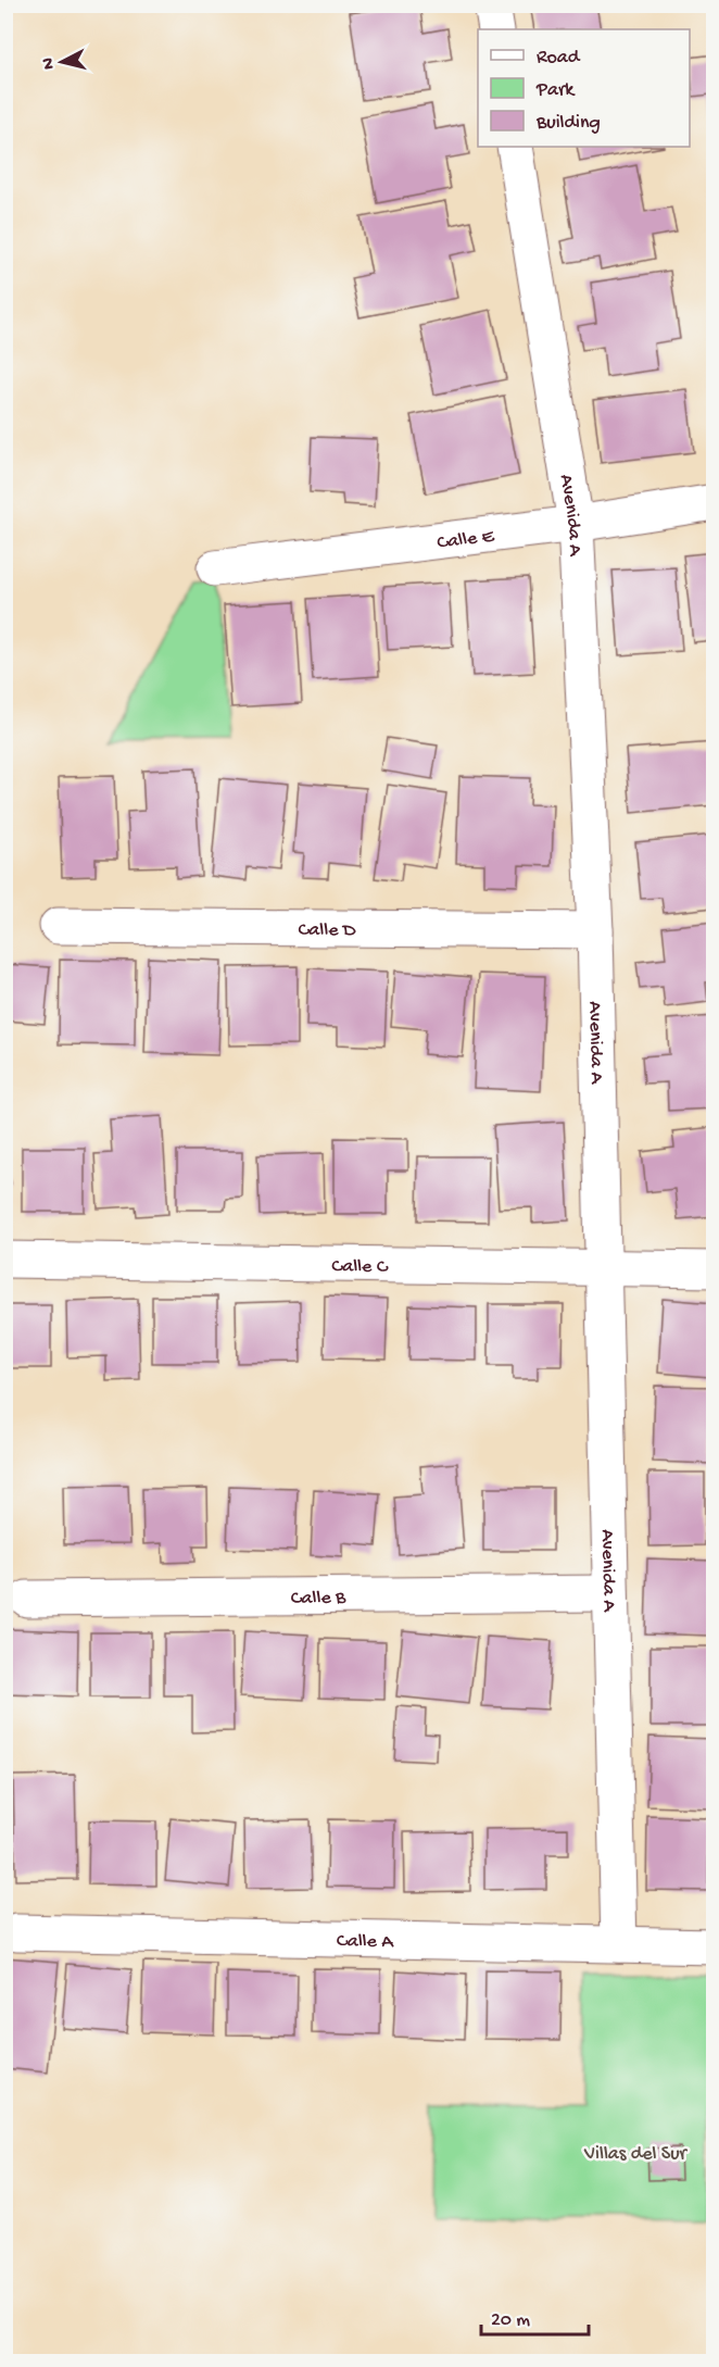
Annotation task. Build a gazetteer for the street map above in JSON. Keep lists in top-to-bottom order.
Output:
{
  "streets": {
    "street": [
      "Avenida A",
      "Calle E",
      "Calle D",
      "Calle C",
      "Calle B",
      "Calle A"
    ]
  },
  "crossings": [
    ["Avenida A", "Calle E"],
    ["Avenida A", "Calle D"],
    ["Avenida A", "Calle C"],
    ["Avenida A", "Calle B"],
    ["Avenida A", "Calle A"]
  ],
  "parks": ["Villas del Sur"],
  "legend": ["Road", "Park", "Building"],
  "scale_bar": "20 m",
  "north": "left"
}
